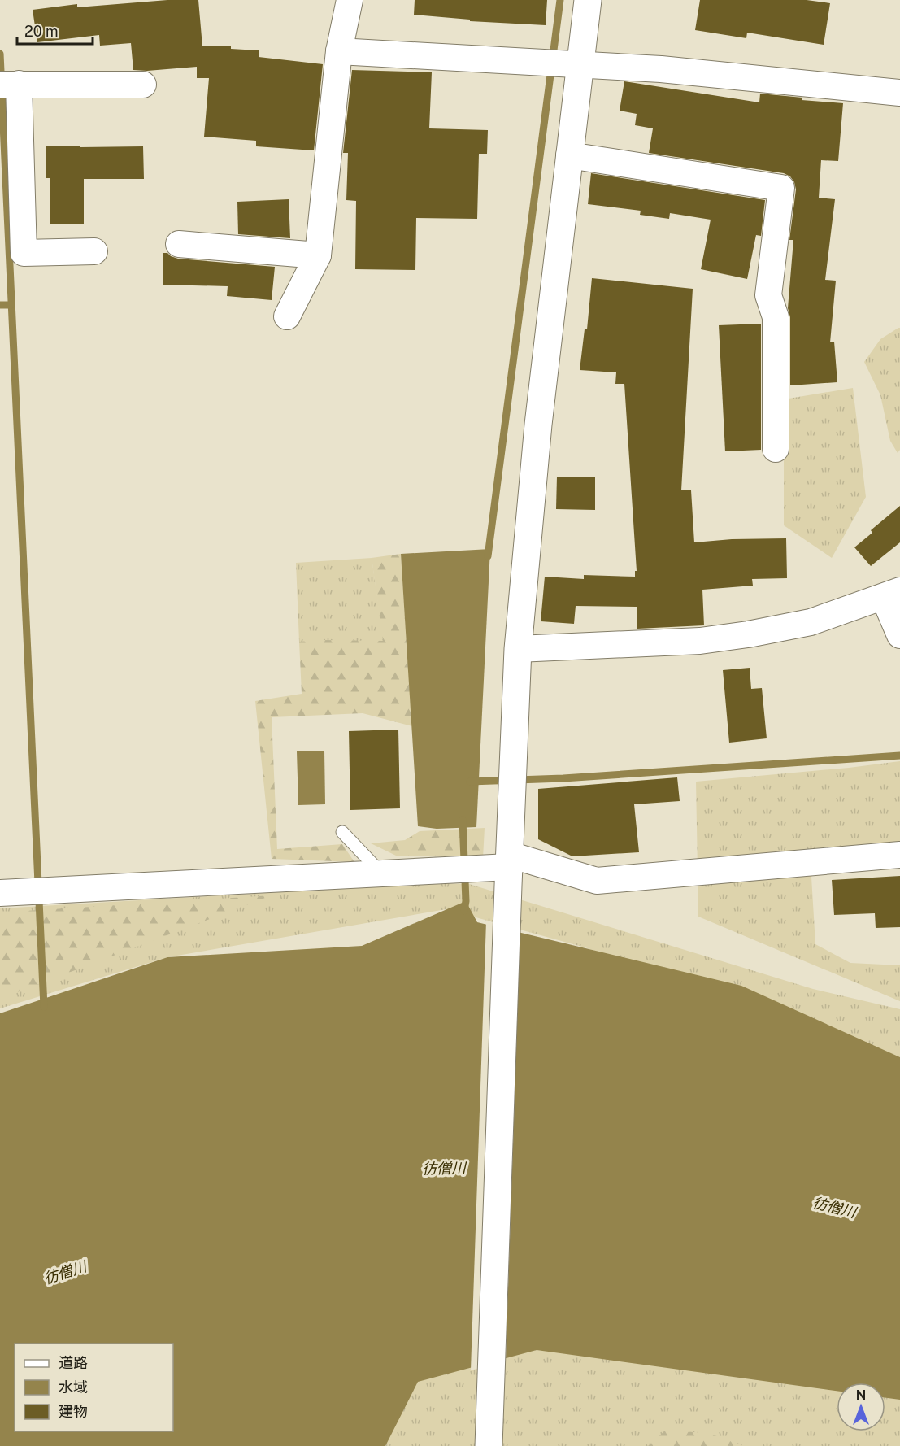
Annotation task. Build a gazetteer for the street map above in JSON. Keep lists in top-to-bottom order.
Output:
{
  "water": ["彷僧川"],
  "legend": ["道路", "水域", "建物"],
  "scale_bar": "20 m",
  "north": "top"
}
